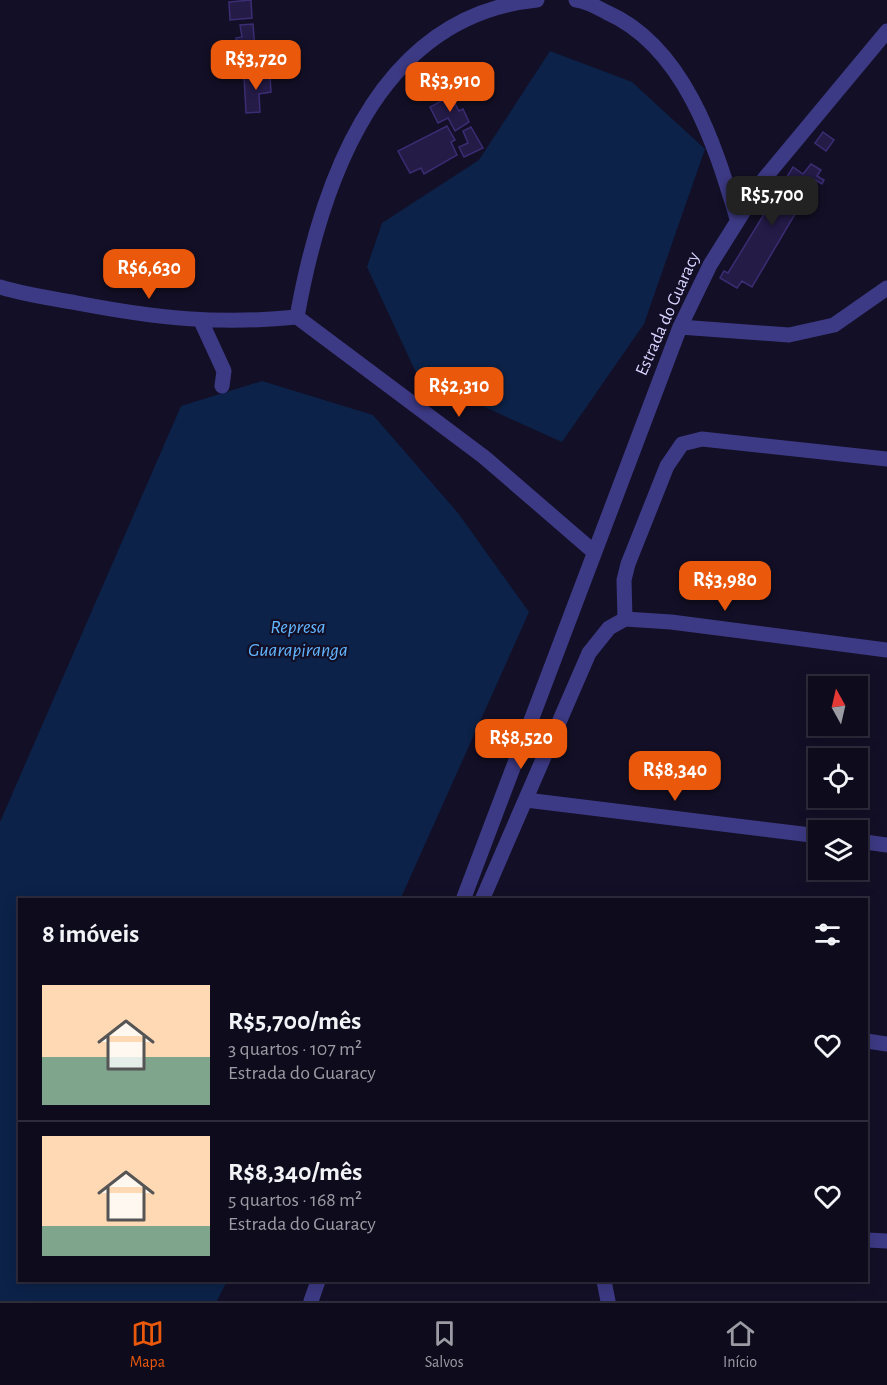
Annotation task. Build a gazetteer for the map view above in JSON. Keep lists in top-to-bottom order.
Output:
{
  "streets": {
    "street": ["Estrada do Guaracy"]
  },
  "water": ["Represa Guarapiranga"],
  "north": "top",
  "page": {
    "price": [
      "R$3,720",
      "R$3,910",
      "R$5,700",
      "R$6,630",
      "R$2,310",
      "R$3,980",
      "R$8,520",
      "R$8,340"
    ],
    "heading": "8 imóveis",
    "list": [
      {
        "name": "R$5,700/mês",
        "note": "3 quartos · 107 m² · Estrada do Guaracy"
      },
      {
        "name": "R$8,340/mês",
        "note": "5 quartos · 168 m² · Estrada do Guaracy"
      }
    ],
    "tabs": ["Mapa", "Salvos", "Início"]
  }
}
